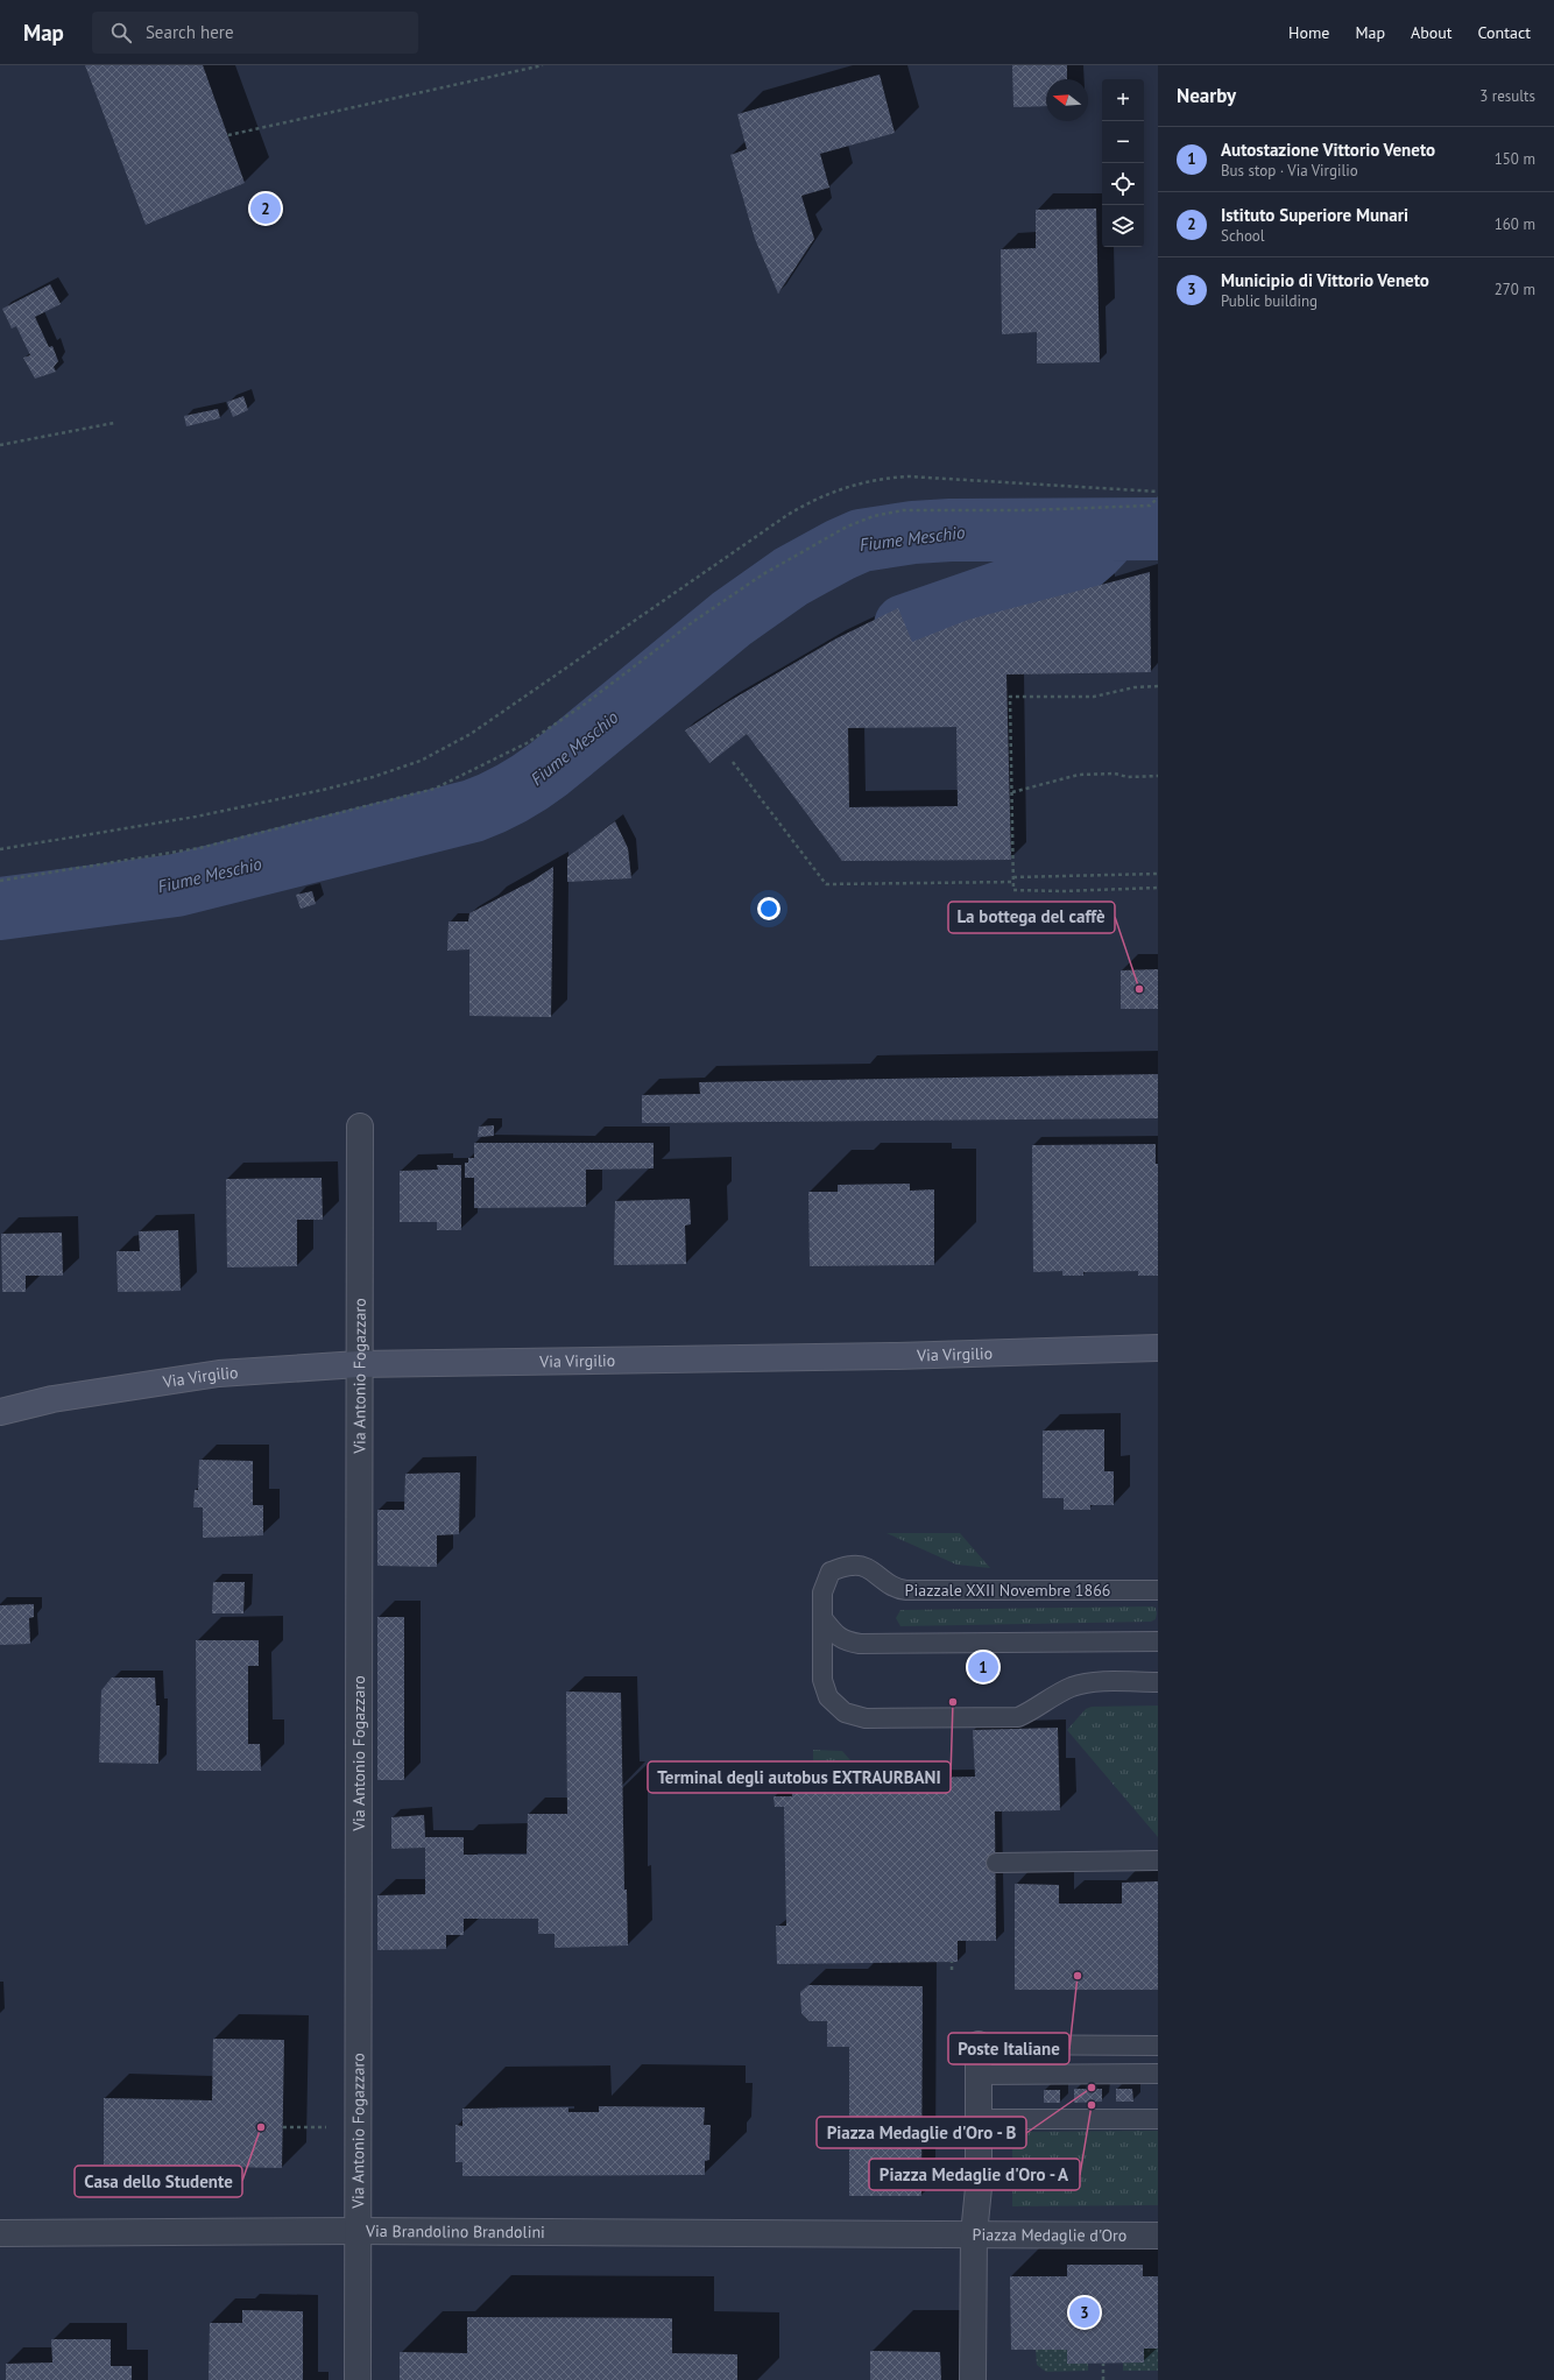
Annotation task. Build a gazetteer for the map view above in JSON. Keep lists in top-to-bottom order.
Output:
{
  "streets": {
    "main road": ["Via Virgilio"],
    "street": ["Via Antonio Fogazzaro", "Piazza Medaglie d'Oro", "Via Brandolino Brandolini"],
    "lane": ["Piazzale XXII Novembre 1866"]
  },
  "crossings": [
    ["Via Virgilio", "Via Antonio Fogazzaro"],
    ["Via Antonio Fogazzaro", "Via Brandolino Brandolini"],
    ["Piazza Medaglie d'Oro", "Via Brandolino Brandolini"]
  ],
  "water": ["Fiume Meschio"],
  "places": [
    "La bottega del caffè",
    "Terminal degli autobus EXTRAURBANI",
    "Poste Italiane",
    "Piazza Medaglie d'Oro - B",
    "Piazza Medaglie d'Oro - A",
    "Casa dello Studente"
  ],
  "north": "left",
  "page": {
    "header": "Map",
    "search": "Search here",
    "nav": [
      "Home",
      "Map",
      "About",
      "Contact"
    ],
    "heading": ["Nearby", "3 results"],
    "map_buttons": ["+", "−"],
    "list": [
      {
        "mark": "1",
        "name": "Autostazione Vittorio Veneto",
        "note": "Bus stop · Via Virgilio",
        "value": "150 m"
      },
      {
        "mark": "2",
        "name": "Istituto Superiore Munari",
        "note": "School",
        "value": "160 m"
      },
      {
        "mark": "3",
        "name": "Municipio di Vittorio Veneto",
        "note": "Public building",
        "value": "270 m"
      }
    ],
    "pins": ["2", "1", "3"]
  }
}
